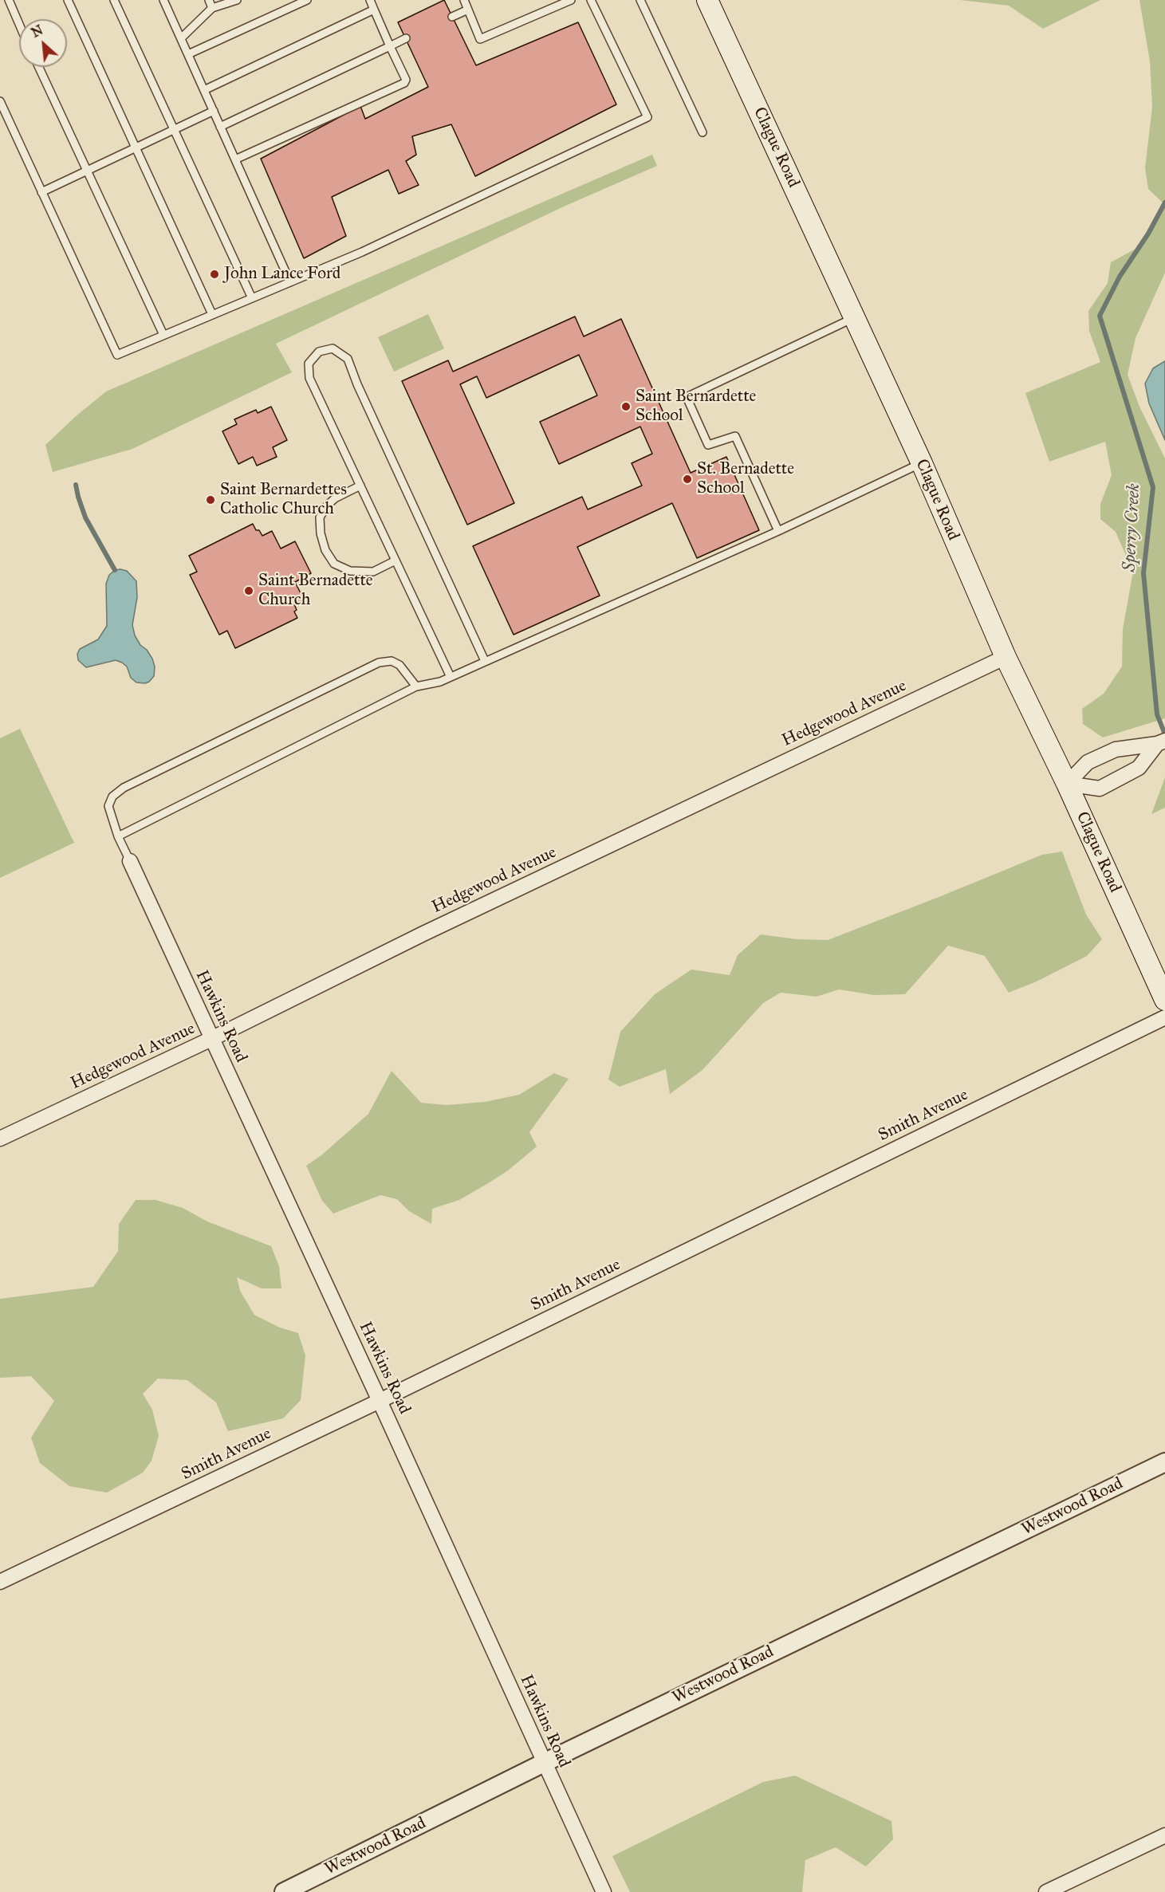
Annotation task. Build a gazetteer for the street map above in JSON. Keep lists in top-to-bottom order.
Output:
{
  "streets": {
    "main road": ["Clague Road"],
    "street": [
      "Hedgewood Avenue",
      "Hawkins Road",
      "Smith Avenue",
      "Westwood Road"
    ]
  },
  "crossings": [
    ["Clague Road", "Hedgewood Avenue"],
    ["Hedgewood Avenue", "Hawkins Road"],
    ["Hawkins Road", "Smith Avenue"],
    ["Hawkins Road", "Westwood Road"]
  ],
  "water": ["Sperry Creek"],
  "places": [
    "John Lance Ford",
    "Saint Bernardette School",
    "St. Bernadette School",
    "Saint Bernardettes Catholic Church",
    "Saint Bernadette Church"
  ],
  "north": "top left"
}
